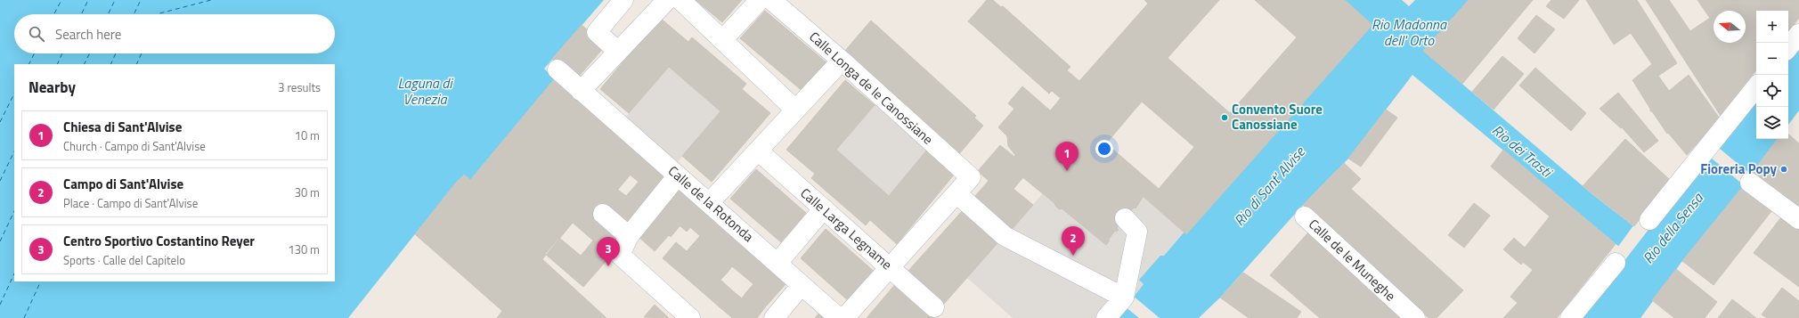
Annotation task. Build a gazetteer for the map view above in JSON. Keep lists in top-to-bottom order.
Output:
{
  "streets": {
    "street": [
      "Calle Longa de le Canossiane",
      "Calle de la Rotonda",
      "Calle Larga Legname",
      "Calle de le Muneghe"
    ]
  },
  "water": [
    "Rio Madonna dell' Orto",
    "Laguna di Venezia",
    "Rio dei Trasti",
    "Rio di Sant' Alvise",
    "Rio della Sensa"
  ],
  "places": ["Convento Suore Canossiane", "Fioreria Popy"],
  "north": "left",
  "page": {
    "map_buttons": ["+", "−"],
    "search": "Search here",
    "heading": ["Nearby", "3 results"],
    "list": [
      {
        "mark": "1",
        "name": "Chiesa di Sant'Alvise",
        "note": "Church · Campo di Sant'Alvise",
        "value": "10 m"
      },
      {
        "mark": "2",
        "name": "Campo di Sant'Alvise",
        "note": "Place · Campo di Sant'Alvise",
        "value": "30 m"
      },
      {
        "mark": "3",
        "name": "Centro Sportivo Costantino Reyer",
        "note": "Sports · Calle del Capitelo",
        "value": "130 m"
      }
    ],
    "pins": ["1", "2", "3"]
  }
}
